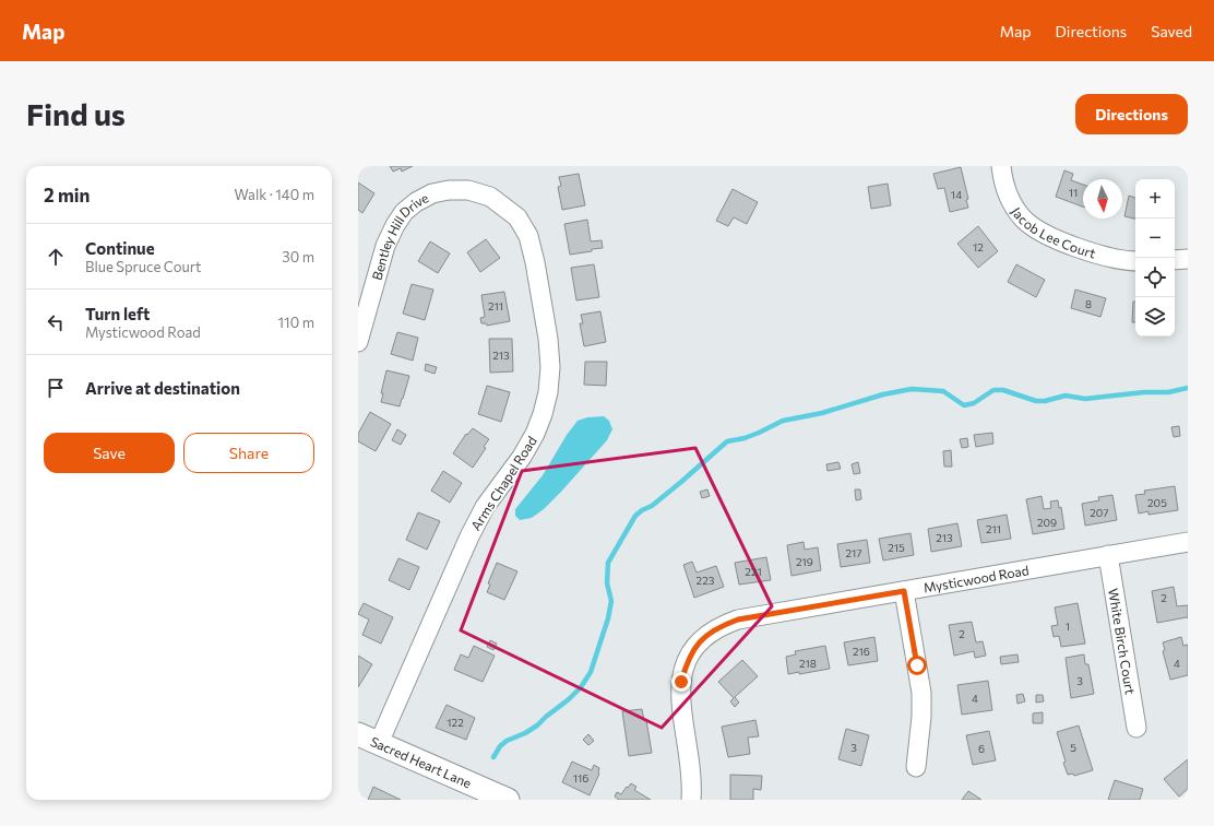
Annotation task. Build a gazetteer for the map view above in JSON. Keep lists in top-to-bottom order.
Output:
{
  "streets": {
    "street": [
      "Jacob Lee Court",
      "Bentley Hill Drive",
      "Arms Chapel Road",
      "Mysticwood Road",
      "White Birch Court",
      "Sacred Heart Lane"
    ]
  },
  "crossings": [
    ["Bentley Hill Drive", "Arms Chapel Road"],
    ["Arms Chapel Road", "Sacred Heart Lane"],
    ["Mysticwood Road", "White Birch Court"]
  ],
  "house_numbers": [
    "11",
    "14",
    "12",
    "8",
    "211",
    "213",
    "205",
    "207",
    "209",
    "211",
    "213",
    "215",
    "217",
    "219",
    "221",
    "223",
    "2",
    "1",
    "2",
    "216",
    "218",
    "4",
    "3",
    "4",
    "122",
    "3",
    "5",
    "6",
    "116"
  ],
  "north": "bottom",
  "page": {
    "header": "Map",
    "nav": ["Map", "Directions", "Saved"],
    "buttons": [
      "Directions",
      ["Save", "Share"]
    ],
    "title": "Find us",
    "heading": ["2 min", "Walk · 140 m"],
    "map_buttons": ["+", "−"],
    "list": [
      ["Continue", "Blue Spruce Court", "30 m"],
      ["Turn left", "Mysticwood Road", "110 m"],
      "Arrive at destination"
    ]
  }
}
